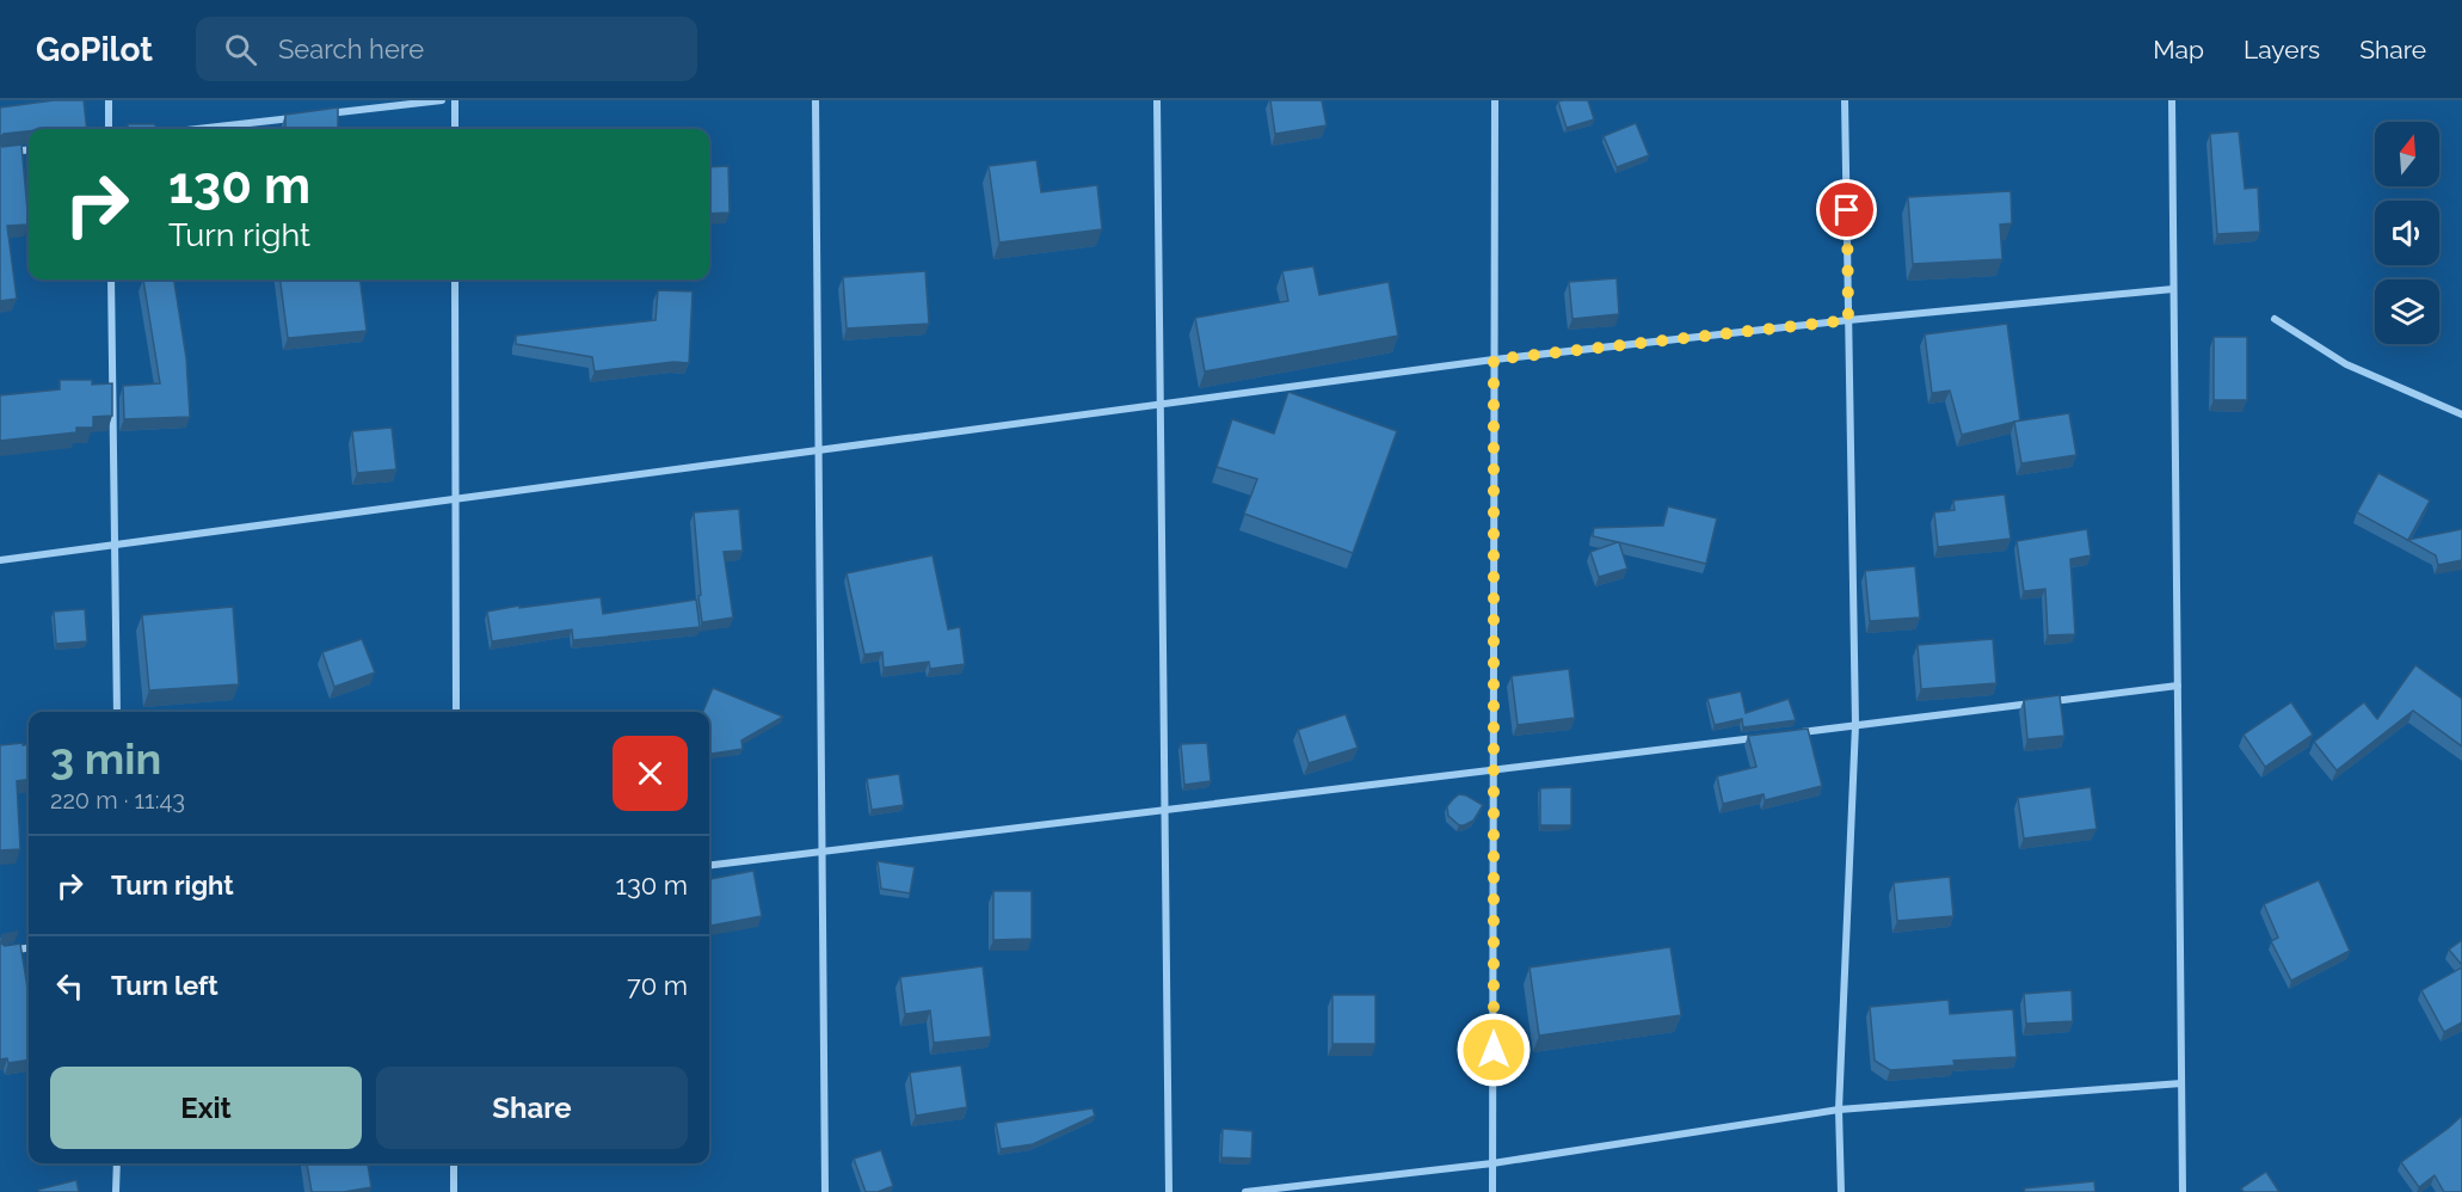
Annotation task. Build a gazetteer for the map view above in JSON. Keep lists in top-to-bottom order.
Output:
{
  "north": "top",
  "page": {
    "header": "GoPilot",
    "search": "Search here",
    "nav": ["Map", "Layers", "Share"],
    "turn": ["130 m", "Turn right"],
    "heading": ["3 min", "220 m · 11:43"],
    "list": [
      {
        "name": "Turn right",
        "value": "130 m"
      },
      {
        "name": "Turn left",
        "value": "70 m"
      }
    ],
    "buttons": ["Exit", "Share"]
  }
}
